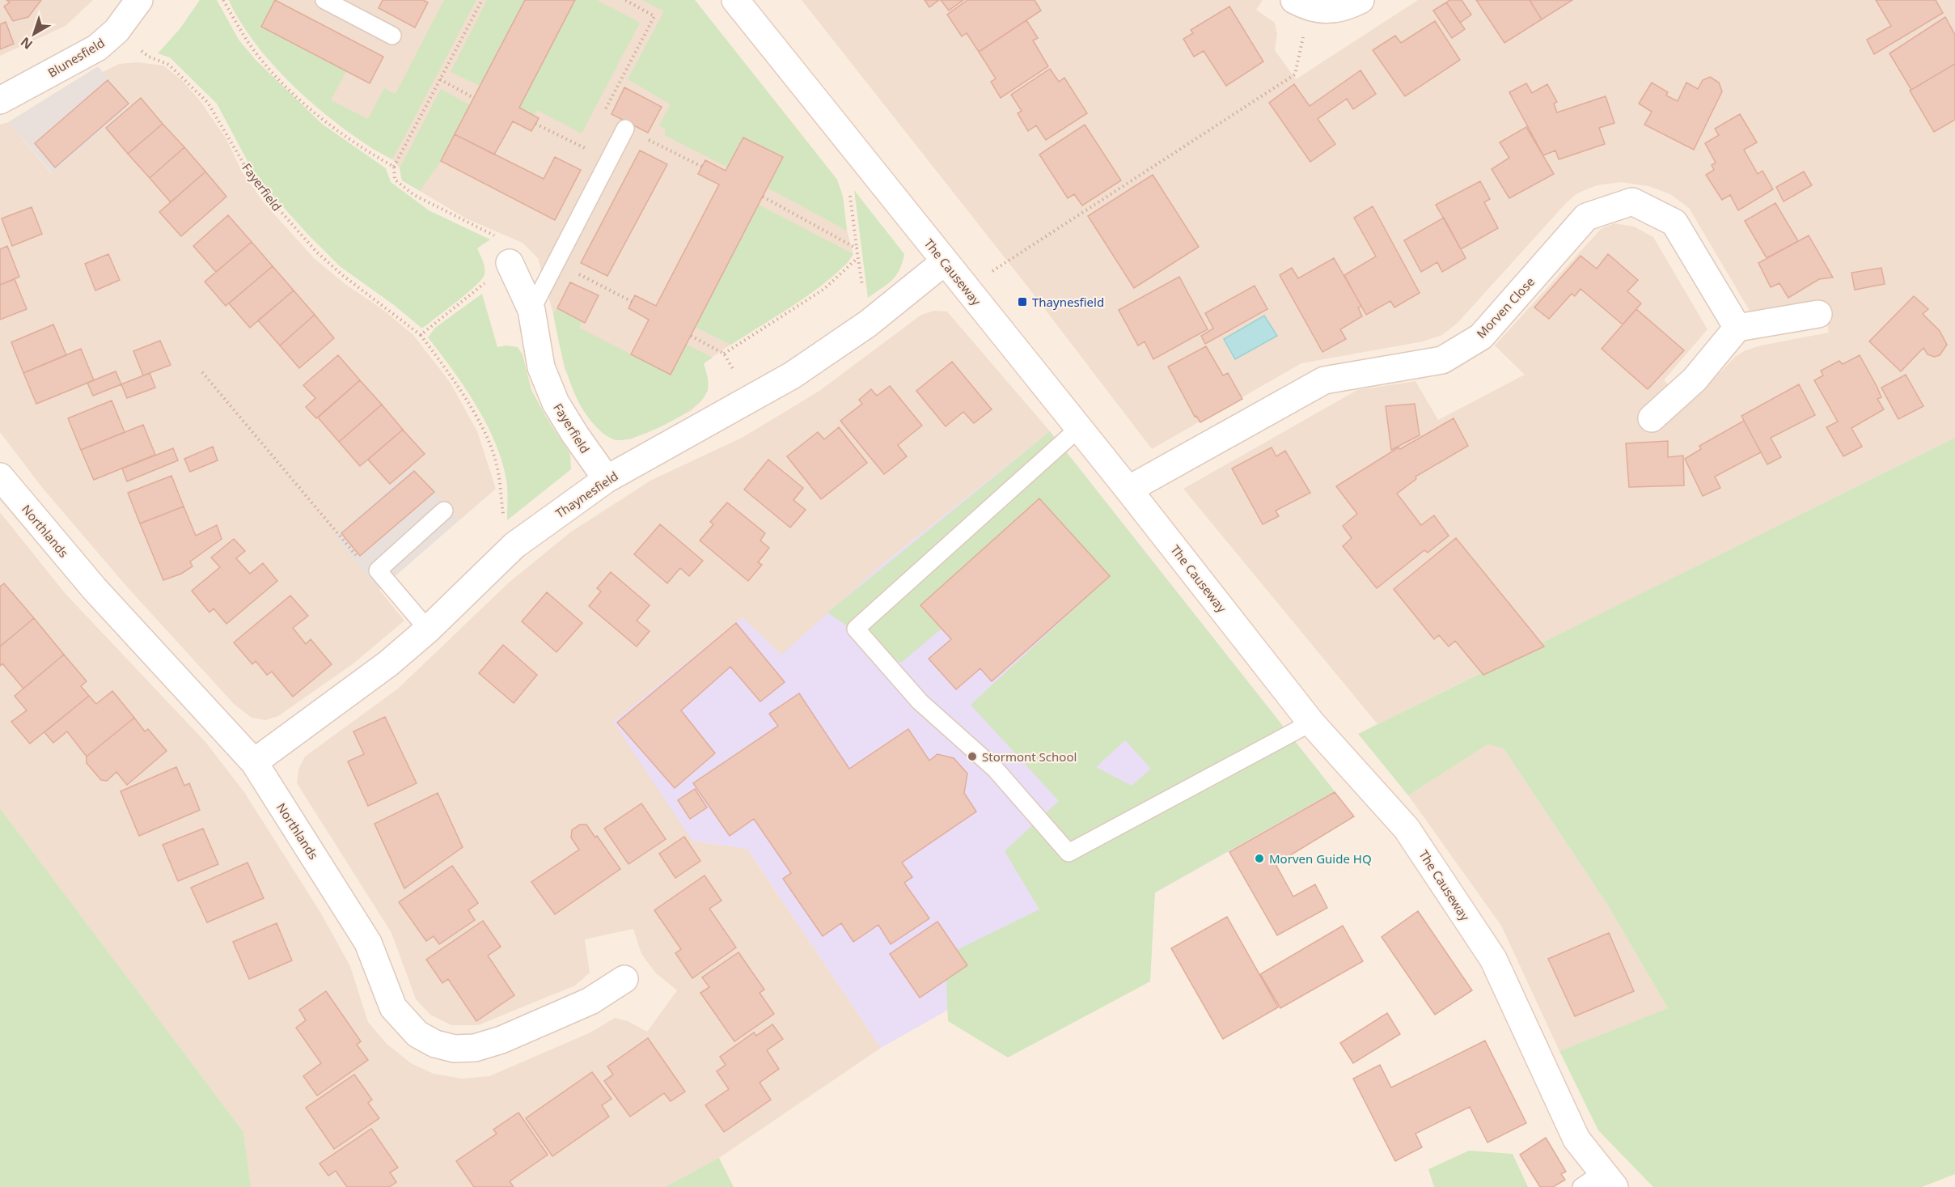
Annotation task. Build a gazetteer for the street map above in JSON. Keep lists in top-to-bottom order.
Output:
{
  "streets": {
    "street": [
      "Blunesfield",
      "Fayerfield",
      "The Causeway",
      "Morven Close",
      "Thaynesfield",
      "Northlands"
    ]
  },
  "crossings": [
    ["Blunesfield", "Fayerfield"],
    ["Fayerfield", "Thaynesfield"],
    ["The Causeway", "Morven Close"],
    ["The Causeway", "Thaynesfield"],
    ["Thaynesfield", "Northlands"]
  ],
  "places": {
    "transit": ["Thaynesfield"],
    "other": ["Stormont School", "Morven Guide HQ"]
  },
  "north": "bottom left"
}
